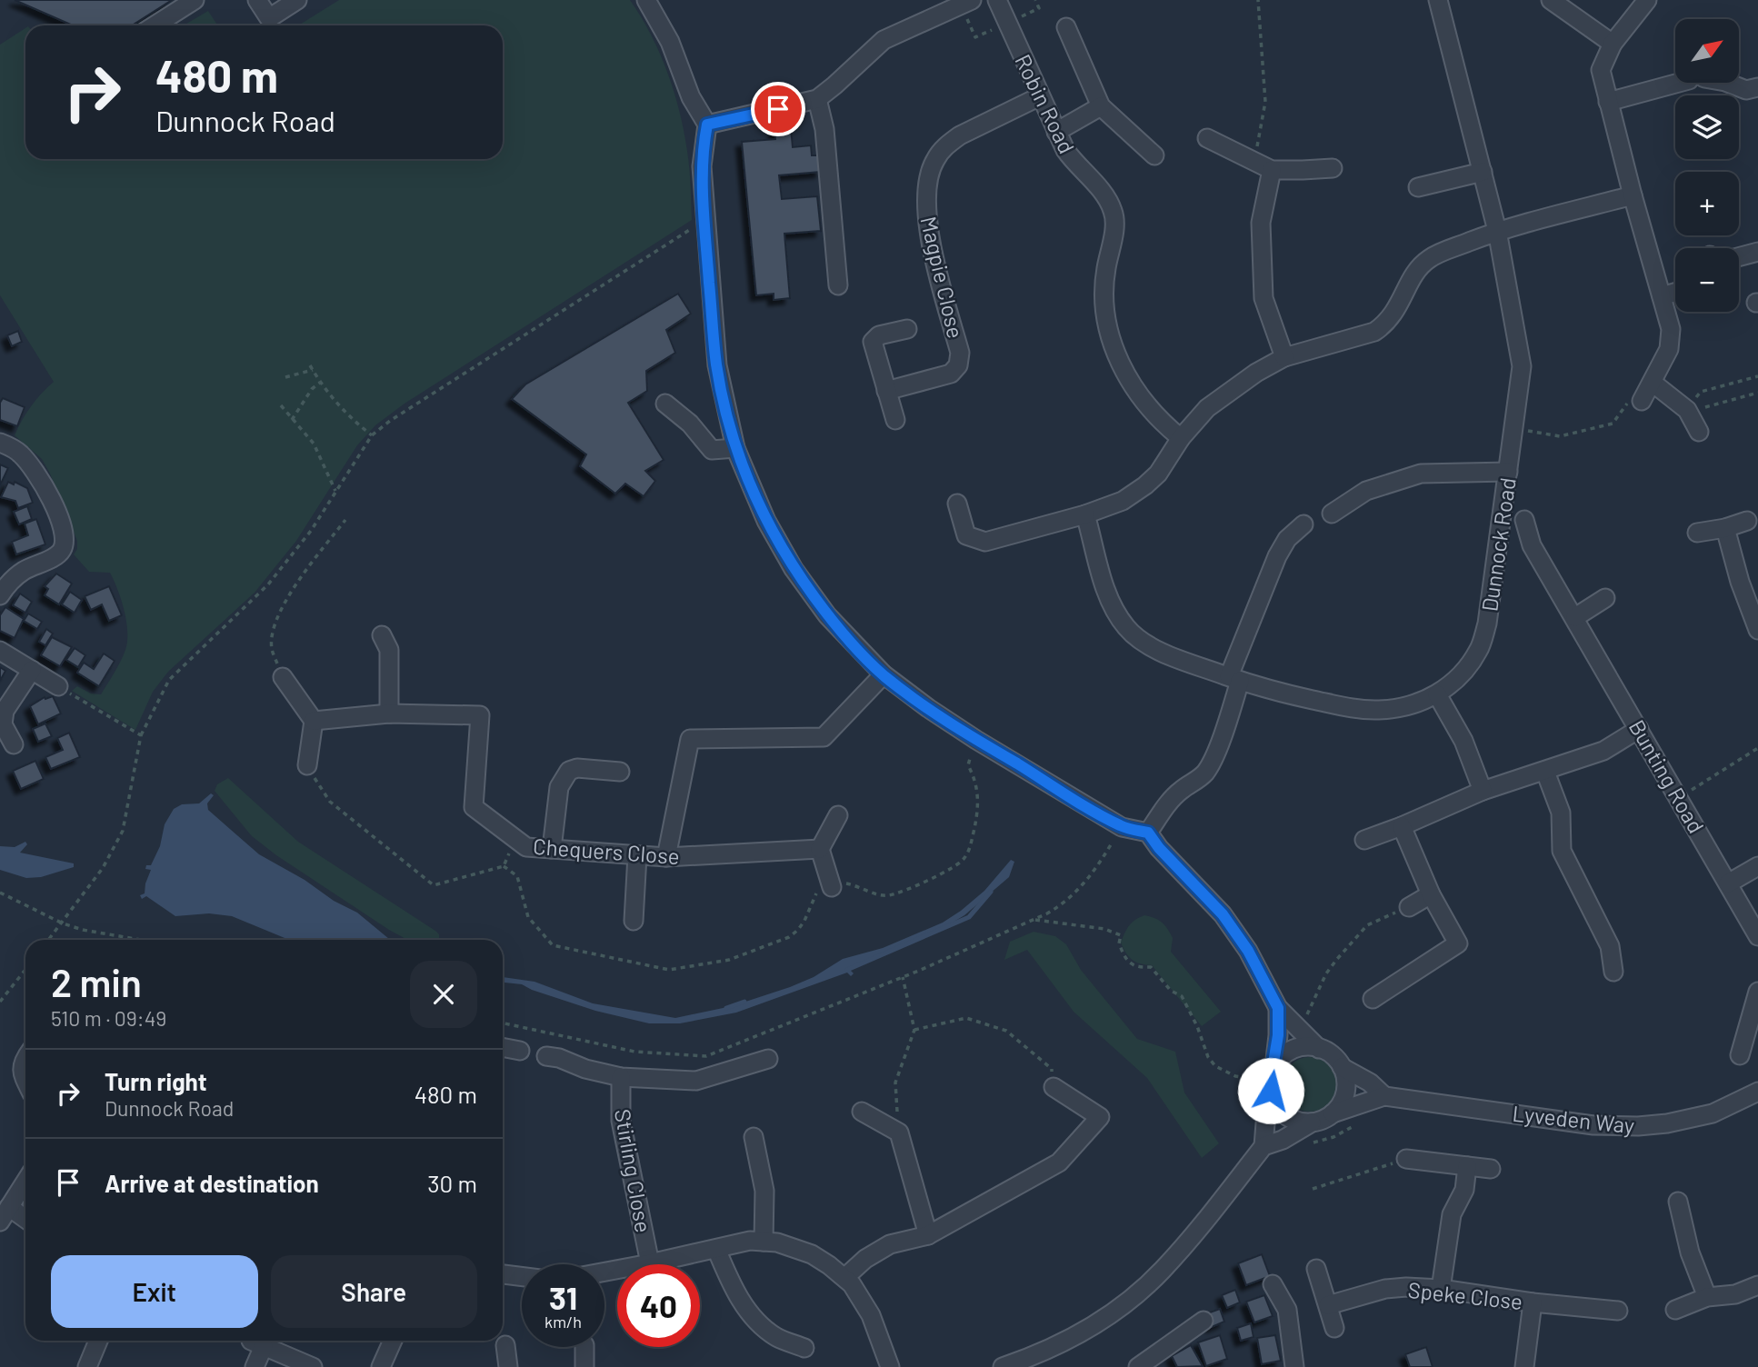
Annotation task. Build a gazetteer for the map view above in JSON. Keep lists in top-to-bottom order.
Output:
{
  "streets": {
    "street": [
      "Robin Road",
      "Magpie Close",
      "Dunnock Road",
      "Bunting Road",
      "Chequers Close",
      "Lyveden Way",
      "Stirling Close",
      "Speke Close"
    ]
  },
  "crossings": [
    ["Robin Road", "Magpie Close"]
  ],
  "north": "top right",
  "page": {
    "map_buttons": ["+", "−"],
    "turn": ["480 m", "Dunnock Road"],
    "heading": ["2 min", "510 m · 09:49"],
    "list": [
      {
        "name": "Turn right",
        "note": "Dunnock Road",
        "value": "480 m"
      },
      {
        "name": "Arrive at destination",
        "value": "30 m"
      }
    ],
    "buttons": ["Exit", "Share"],
    "speed": "31 km/h",
    "limit": "40"
  }
}
